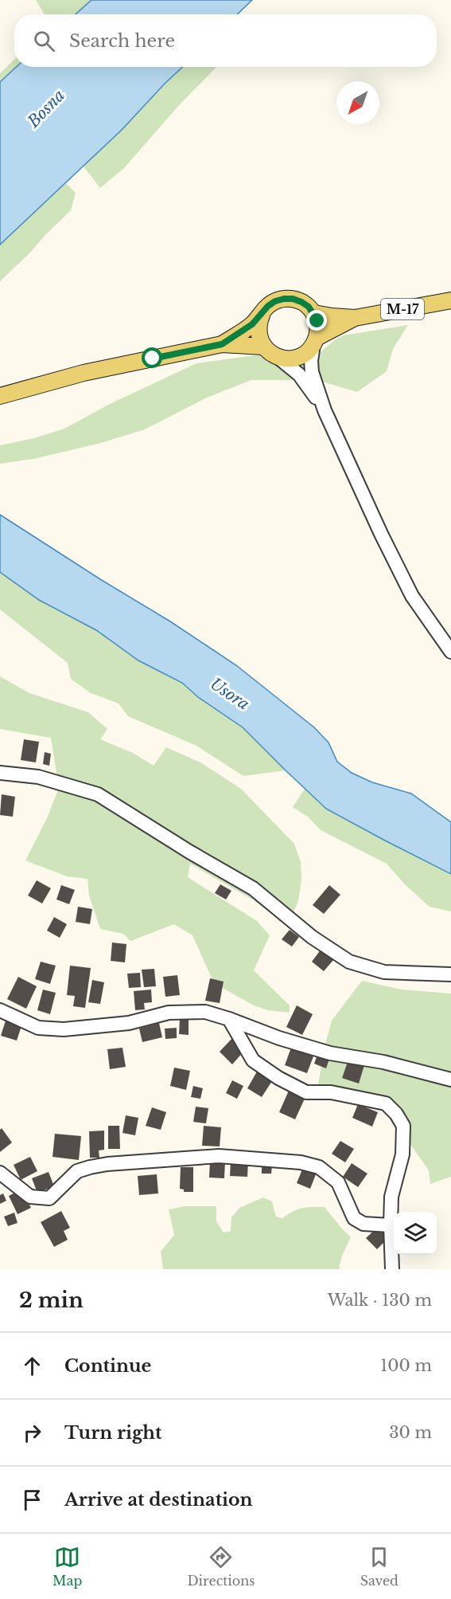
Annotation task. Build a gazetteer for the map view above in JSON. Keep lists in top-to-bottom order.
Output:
{
  "streets": {
    "main road": ["M-17"]
  },
  "water": ["Bosna", "Usora"],
  "north": "bottom left",
  "page": {
    "search": "Search here",
    "heading": ["2 min", "Walk · 130 m"],
    "list": [
      ["Continue", "100 m"],
      ["Turn right", "30 m"],
      "Arrive at destination"
    ],
    "nav": ["Map", "Directions", "Saved"]
  }
}
